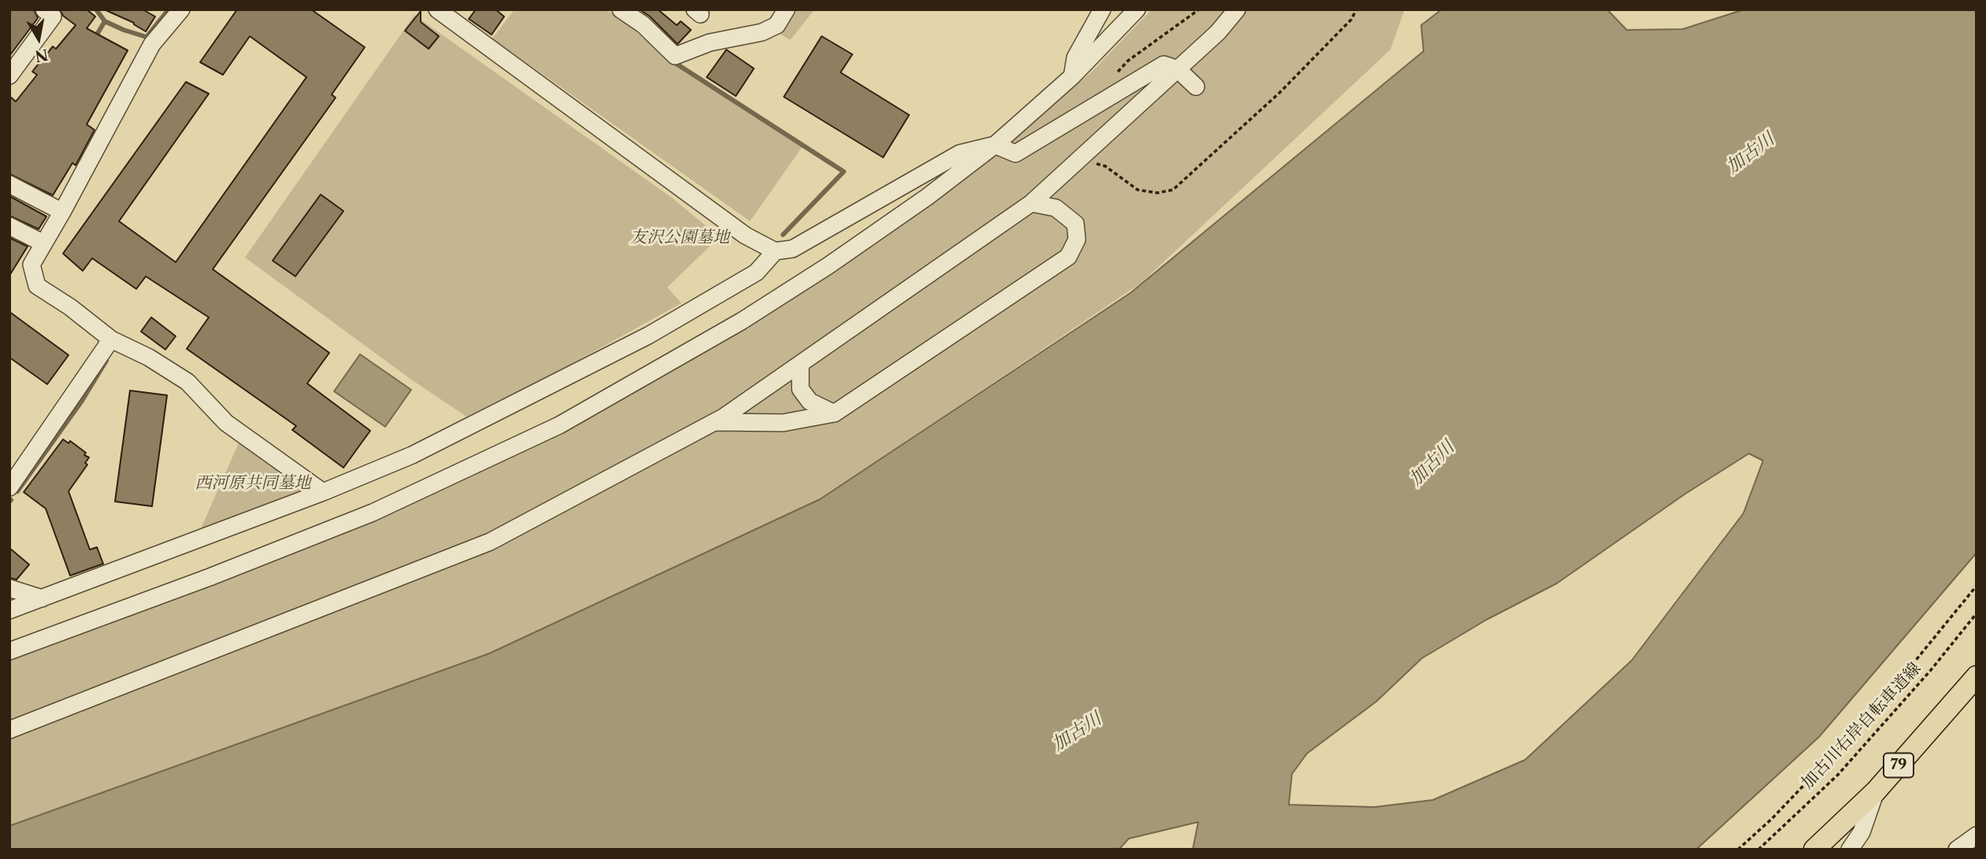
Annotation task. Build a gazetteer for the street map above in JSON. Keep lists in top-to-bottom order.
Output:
{
  "streets": {
    "main road": ["79"],
    "path": ["加古川右岸自転車道線"]
  },
  "water": ["加古川"],
  "parks": ["友沢公園墓地", "西河原共同墓地"],
  "north": "bottom"
}
